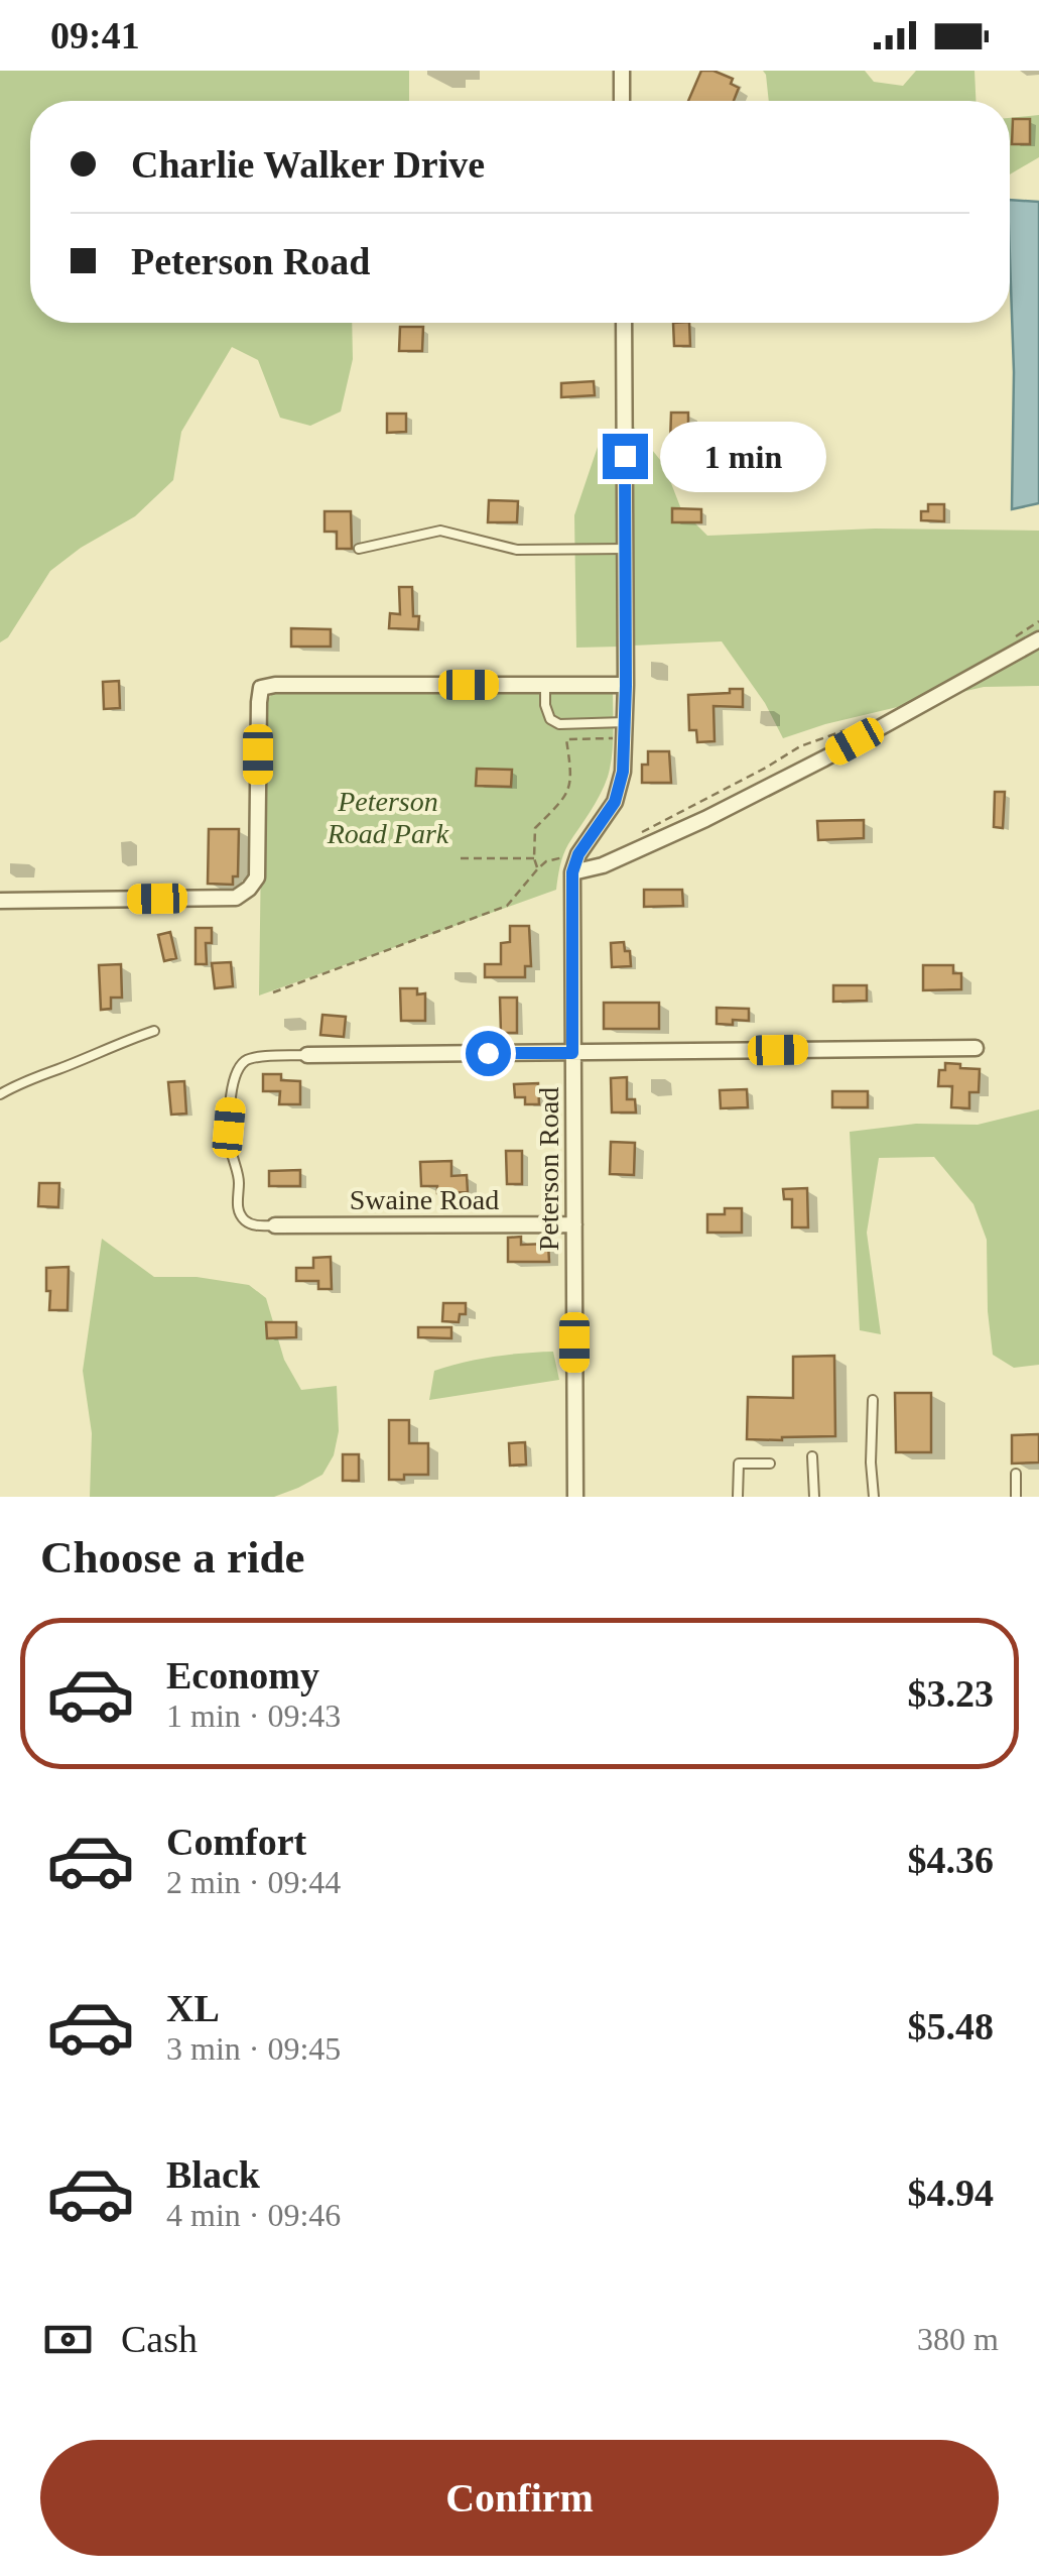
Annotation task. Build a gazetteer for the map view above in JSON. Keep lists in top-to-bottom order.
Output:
{
  "streets": {
    "street": ["Peterson Road", "Swaine Road"]
  },
  "crossings": [
    ["Peterson Road", "Swaine Road"]
  ],
  "parks": ["Peterson Road Park"],
  "page": {
    "status": "09:41",
    "banner": ["Charlie Walker Drive", "Peterson Road"],
    "bubble": "1 min",
    "heading": "Choose a ride",
    "list": [
      {
        "name": "Economy",
        "note": "1 min · 09:43",
        "value": "$3.23"
      },
      {
        "name": "Comfort",
        "note": "2 min · 09:44",
        "value": "$4.36"
      },
      {
        "name": "XL",
        "note": "3 min · 09:45",
        "value": "$5.48"
      },
      {
        "name": "Black",
        "note": "4 min · 09:46",
        "value": "$4.94"
      }
    ],
    "pay": ["Cash", "380 m"],
    "buttons": "Confirm"
  }
}
